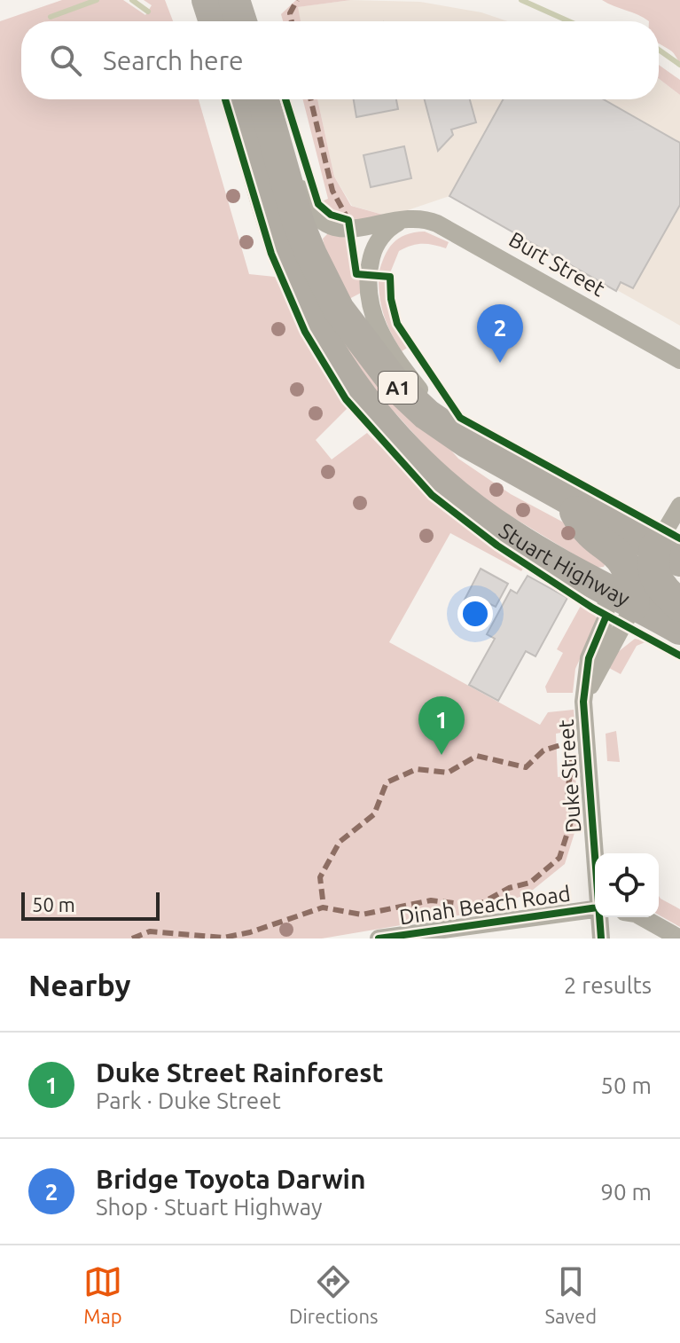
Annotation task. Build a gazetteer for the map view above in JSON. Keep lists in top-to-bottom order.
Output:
{
  "streets": {
    "highway": ["A1", "Stuart Highway"],
    "street": ["Burt Street", "Duke Street", "Dinah Beach Road"]
  },
  "crossings": [
    ["Stuart Highway", "Duke Street"]
  ],
  "scale_bar": "50 m",
  "page": {
    "search": "Search here",
    "pins": ["2", "1"],
    "scale": "50 m",
    "heading": ["Nearby", "2 results"],
    "list": [
      {
        "mark": "1",
        "name": "Duke Street Rainforest",
        "note": "Park · Duke Street",
        "value": "50 m"
      },
      {
        "mark": "2",
        "name": "Bridge Toyota Darwin",
        "note": "Shop · Stuart Highway",
        "value": "90 m"
      }
    ],
    "nav": ["Map", "Directions", "Saved"]
  }
}
